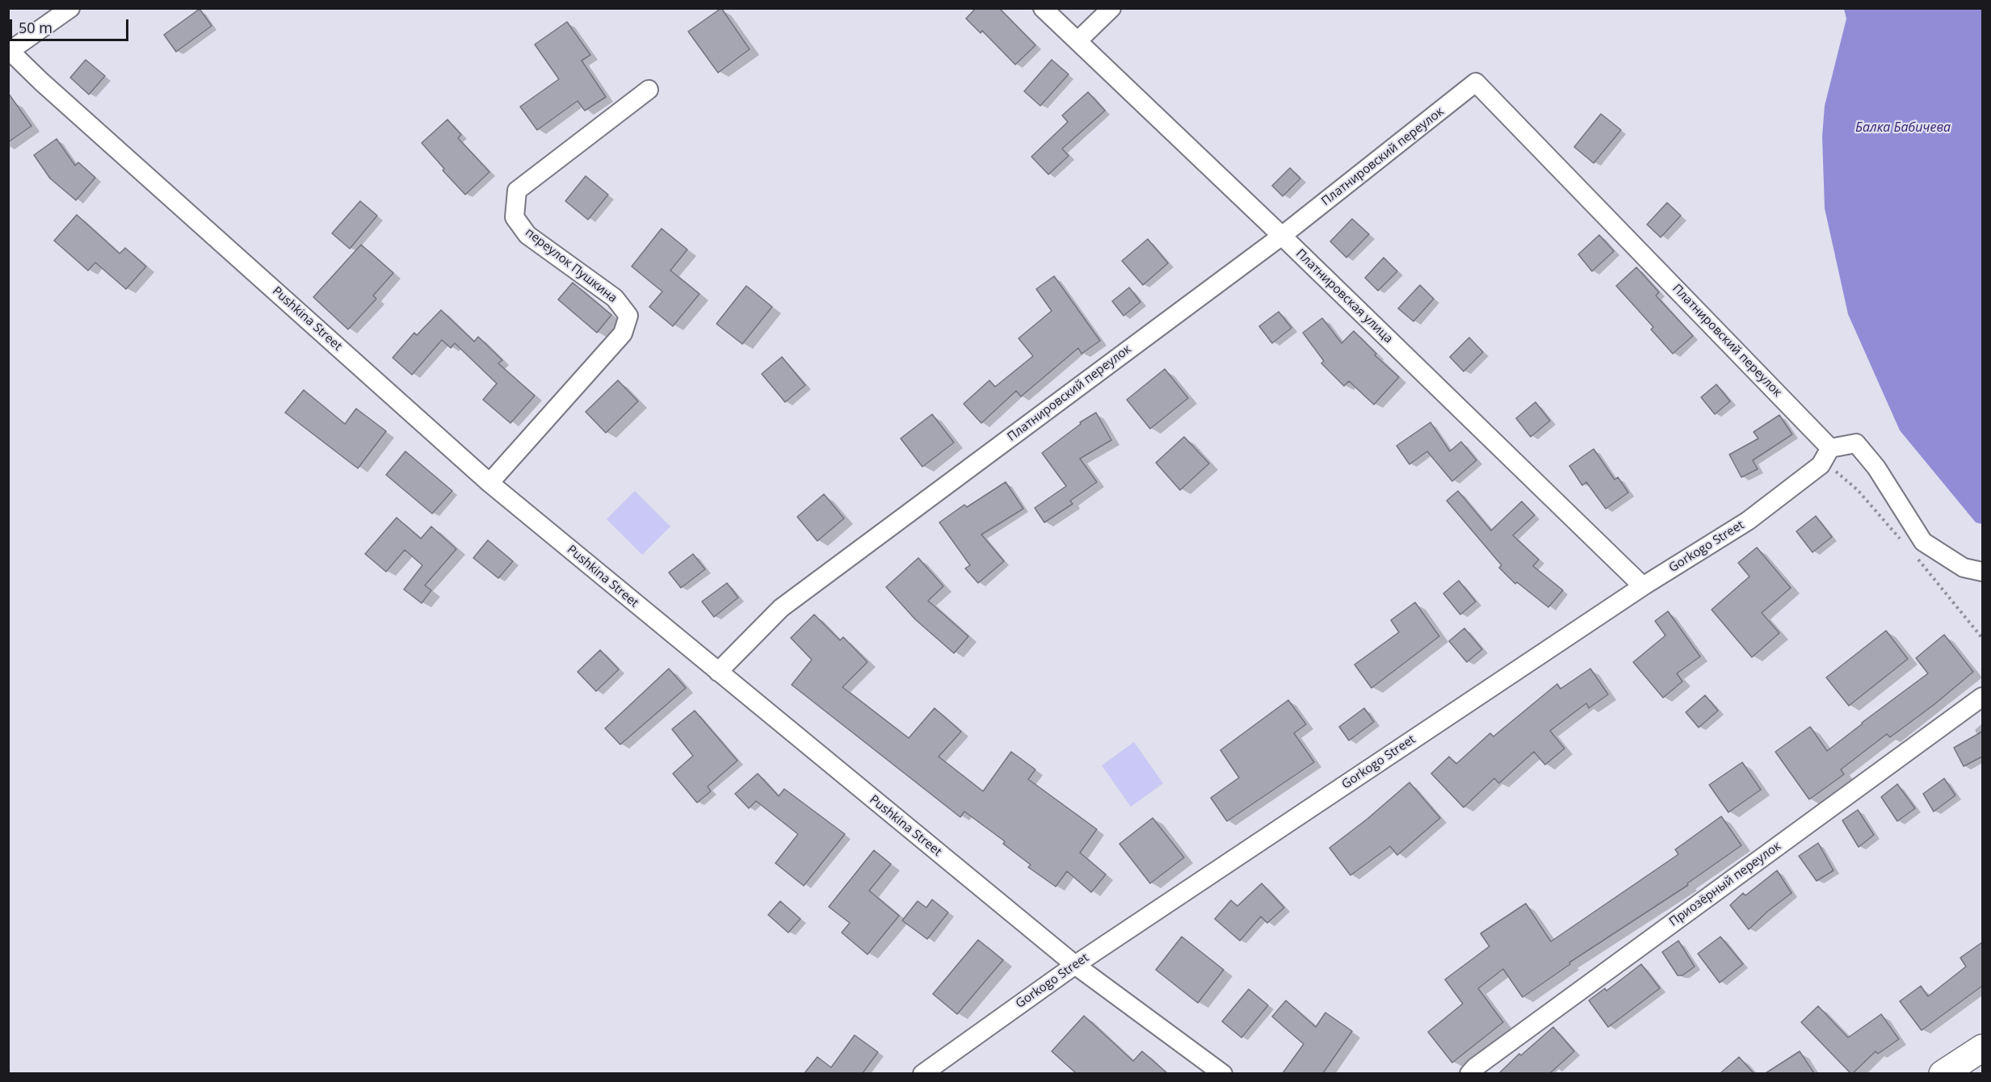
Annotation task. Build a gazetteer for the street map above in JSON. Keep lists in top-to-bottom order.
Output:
{
  "streets": {
    "street": [
      "Платнировский переулок",
      "переулок Пушкина",
      "Платнировская улица",
      "Pushkina Street",
      "Gorkogo Street",
      "Приозёрный переулок"
    ]
  },
  "crossings": [
    ["Платнировский переулок", "Платнировская улица"],
    ["Платнировский переулок", "Pushkina Street"],
    ["Платнировский переулок", "Gorkogo Street"],
    ["переулок Пушкина", "Pushkina Street"],
    ["Платнировская улица", "Gorkogo Street"],
    ["Pushkina Street", "Gorkogo Street"]
  ],
  "water": ["Балка Бабичева"],
  "scale_bar": "50 m"
}
